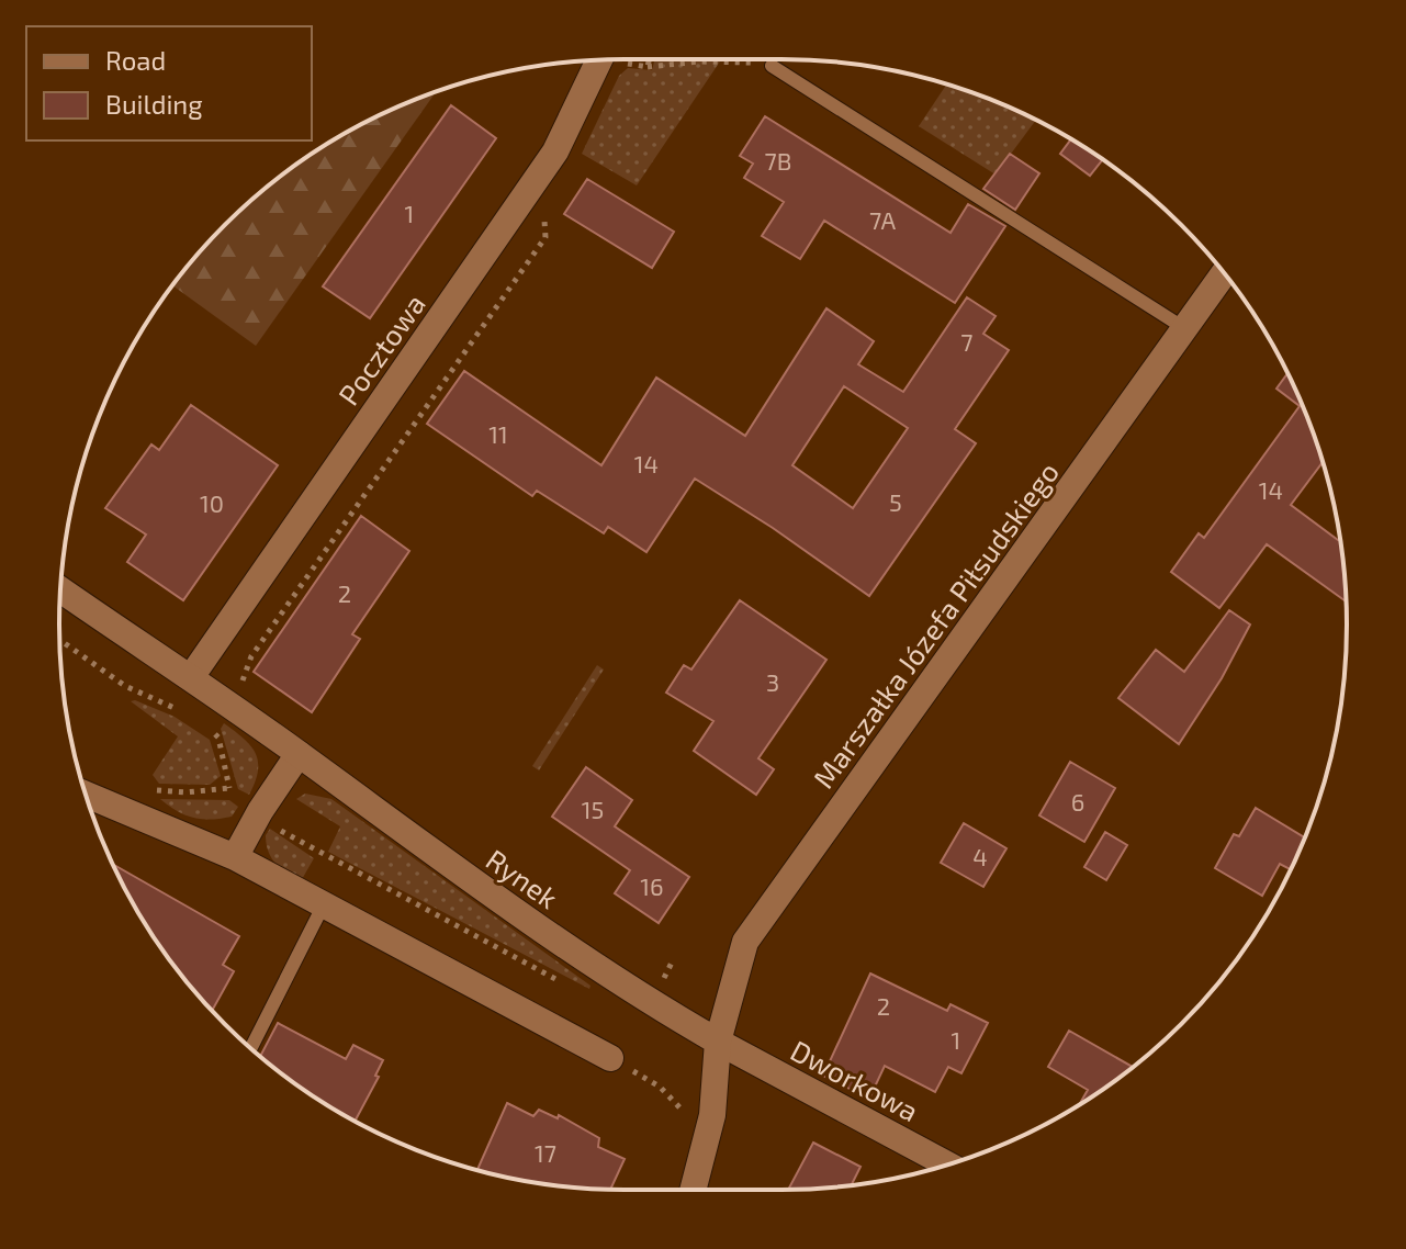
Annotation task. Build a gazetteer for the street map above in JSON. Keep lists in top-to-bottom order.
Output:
{
  "streets": {
    "street": [
      "Pocztowa",
      "Marszałka Józefa Piłsudskiego",
      "Rynek",
      "Dworkowa"
    ]
  },
  "crossings": [
    ["Pocztowa", "Rynek"],
    ["Marszałka Józefa Piłsudskiego", "Rynek"],
    ["Marszałka Józefa Piłsudskiego", "Dworkowa"],
    ["Rynek", "Dworkowa"]
  ],
  "house_numbers": [
    "7B",
    "1",
    "7A",
    "7",
    "11",
    "14",
    "14",
    "5",
    "10",
    "2",
    "3",
    "6",
    "15",
    "4",
    "16",
    "2",
    "1",
    "17"
  ],
  "legend": ["Road", "Building"]
}
